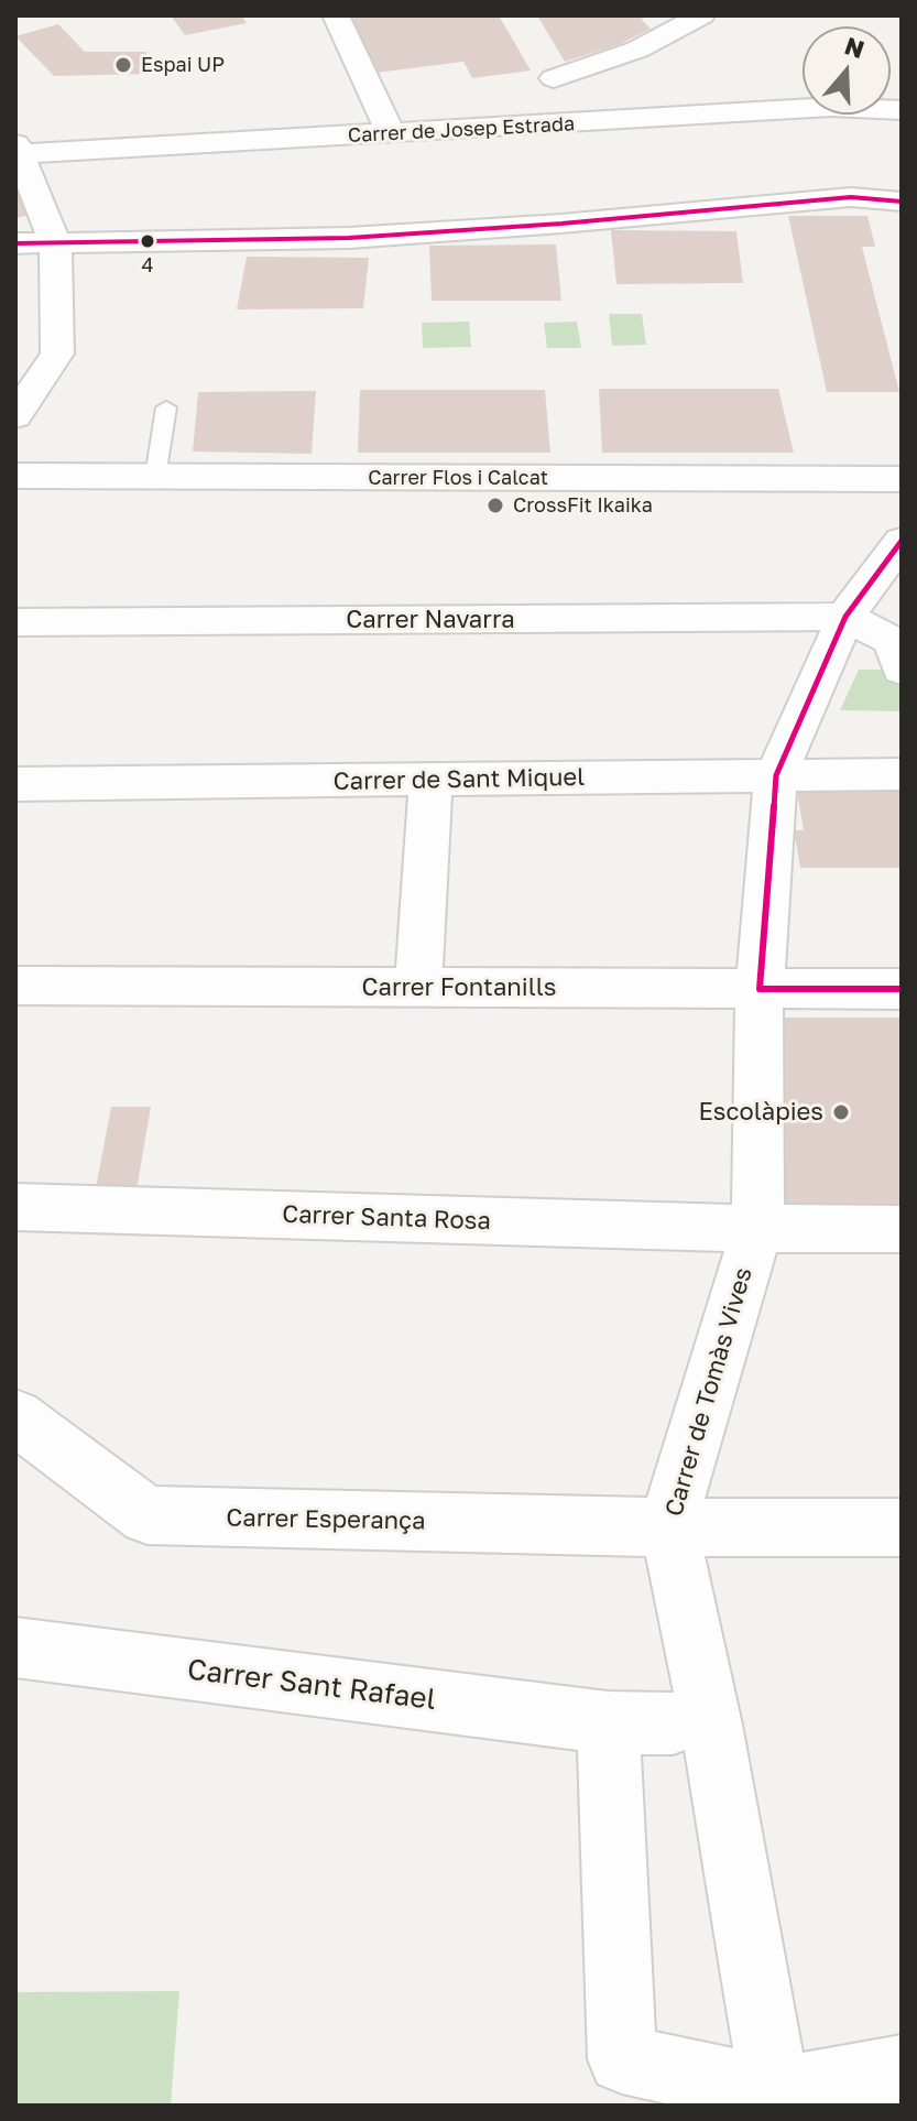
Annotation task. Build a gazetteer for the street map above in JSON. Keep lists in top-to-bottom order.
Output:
{
  "streets": {
    "street": [
      "Carrer de Josep Estrada",
      "Carrer Flos i Calcat",
      "Carrer Navarra",
      "Carrer de Sant Miquel",
      "Carrer Fontanills",
      "Carrer Santa Rosa",
      "Carrer de Tomàs Vives",
      "Carrer Esperança",
      "Carrer Sant Rafael"
    ]
  },
  "crossings": [
    ["Carrer Navarra", "Carrer de Tomàs Vives"],
    ["Carrer de Sant Miquel", "Carrer de Tomàs Vives"],
    ["Carrer Fontanills", "Carrer de Tomàs Vives"],
    ["Carrer Santa Rosa", "Carrer de Tomàs Vives"],
    ["Carrer de Tomàs Vives", "Carrer Esperança"]
  ],
  "places": [
    "Espai UP",
    "4",
    "CrossFit Ikaika",
    "Escolàpies"
  ],
  "north": "top"
}
